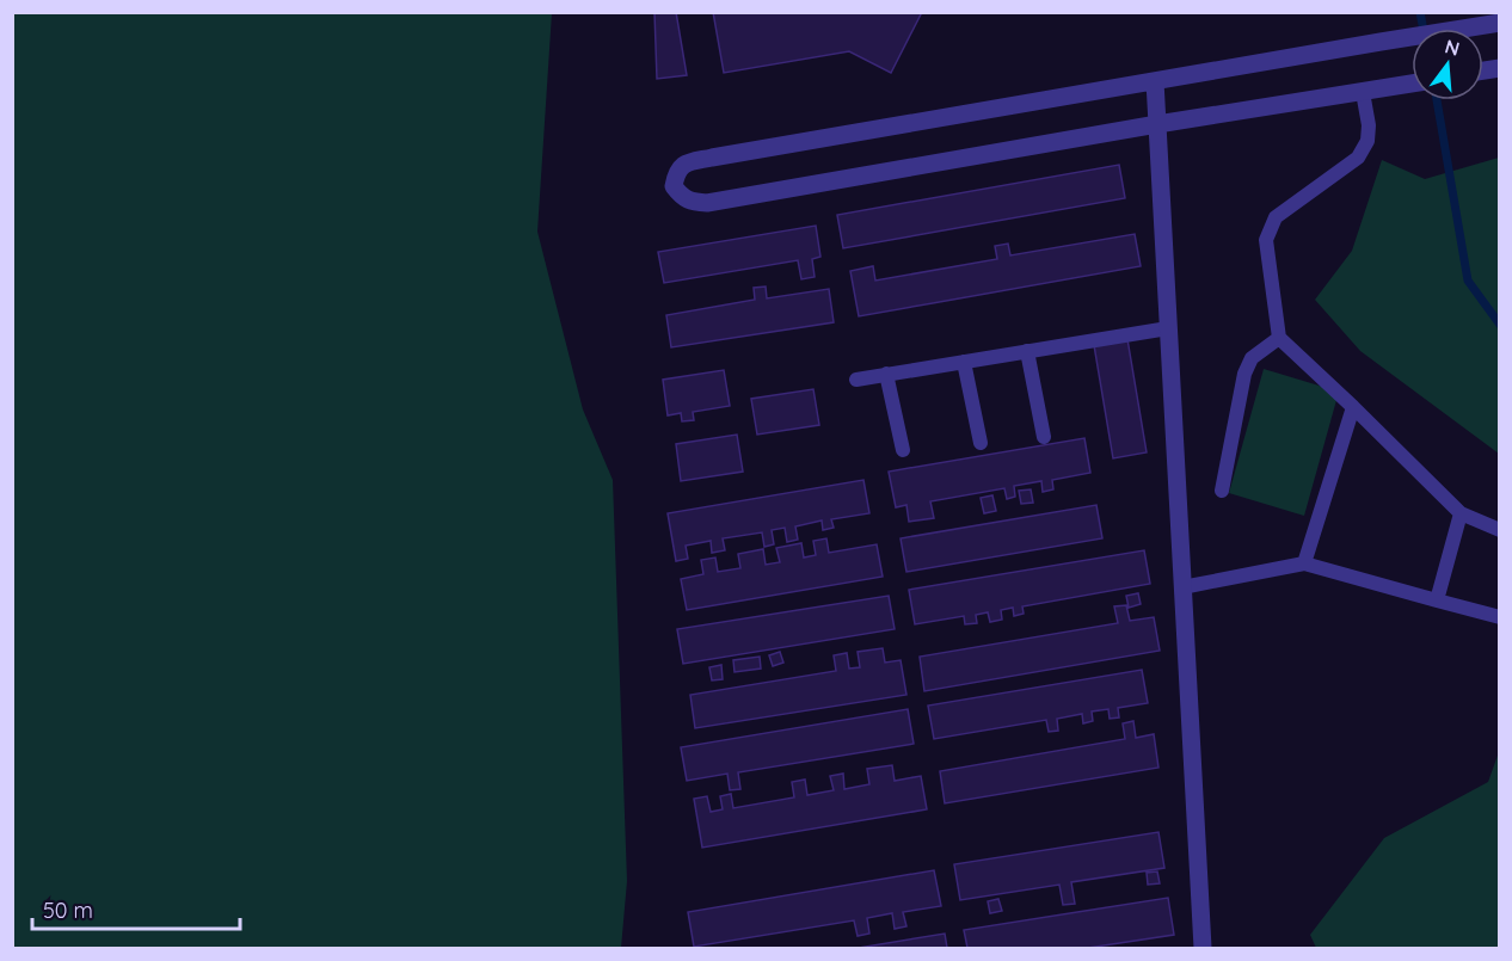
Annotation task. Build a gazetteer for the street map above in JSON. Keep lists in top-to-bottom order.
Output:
{
  "scale_bar": "50 m",
  "north": "top"
}
